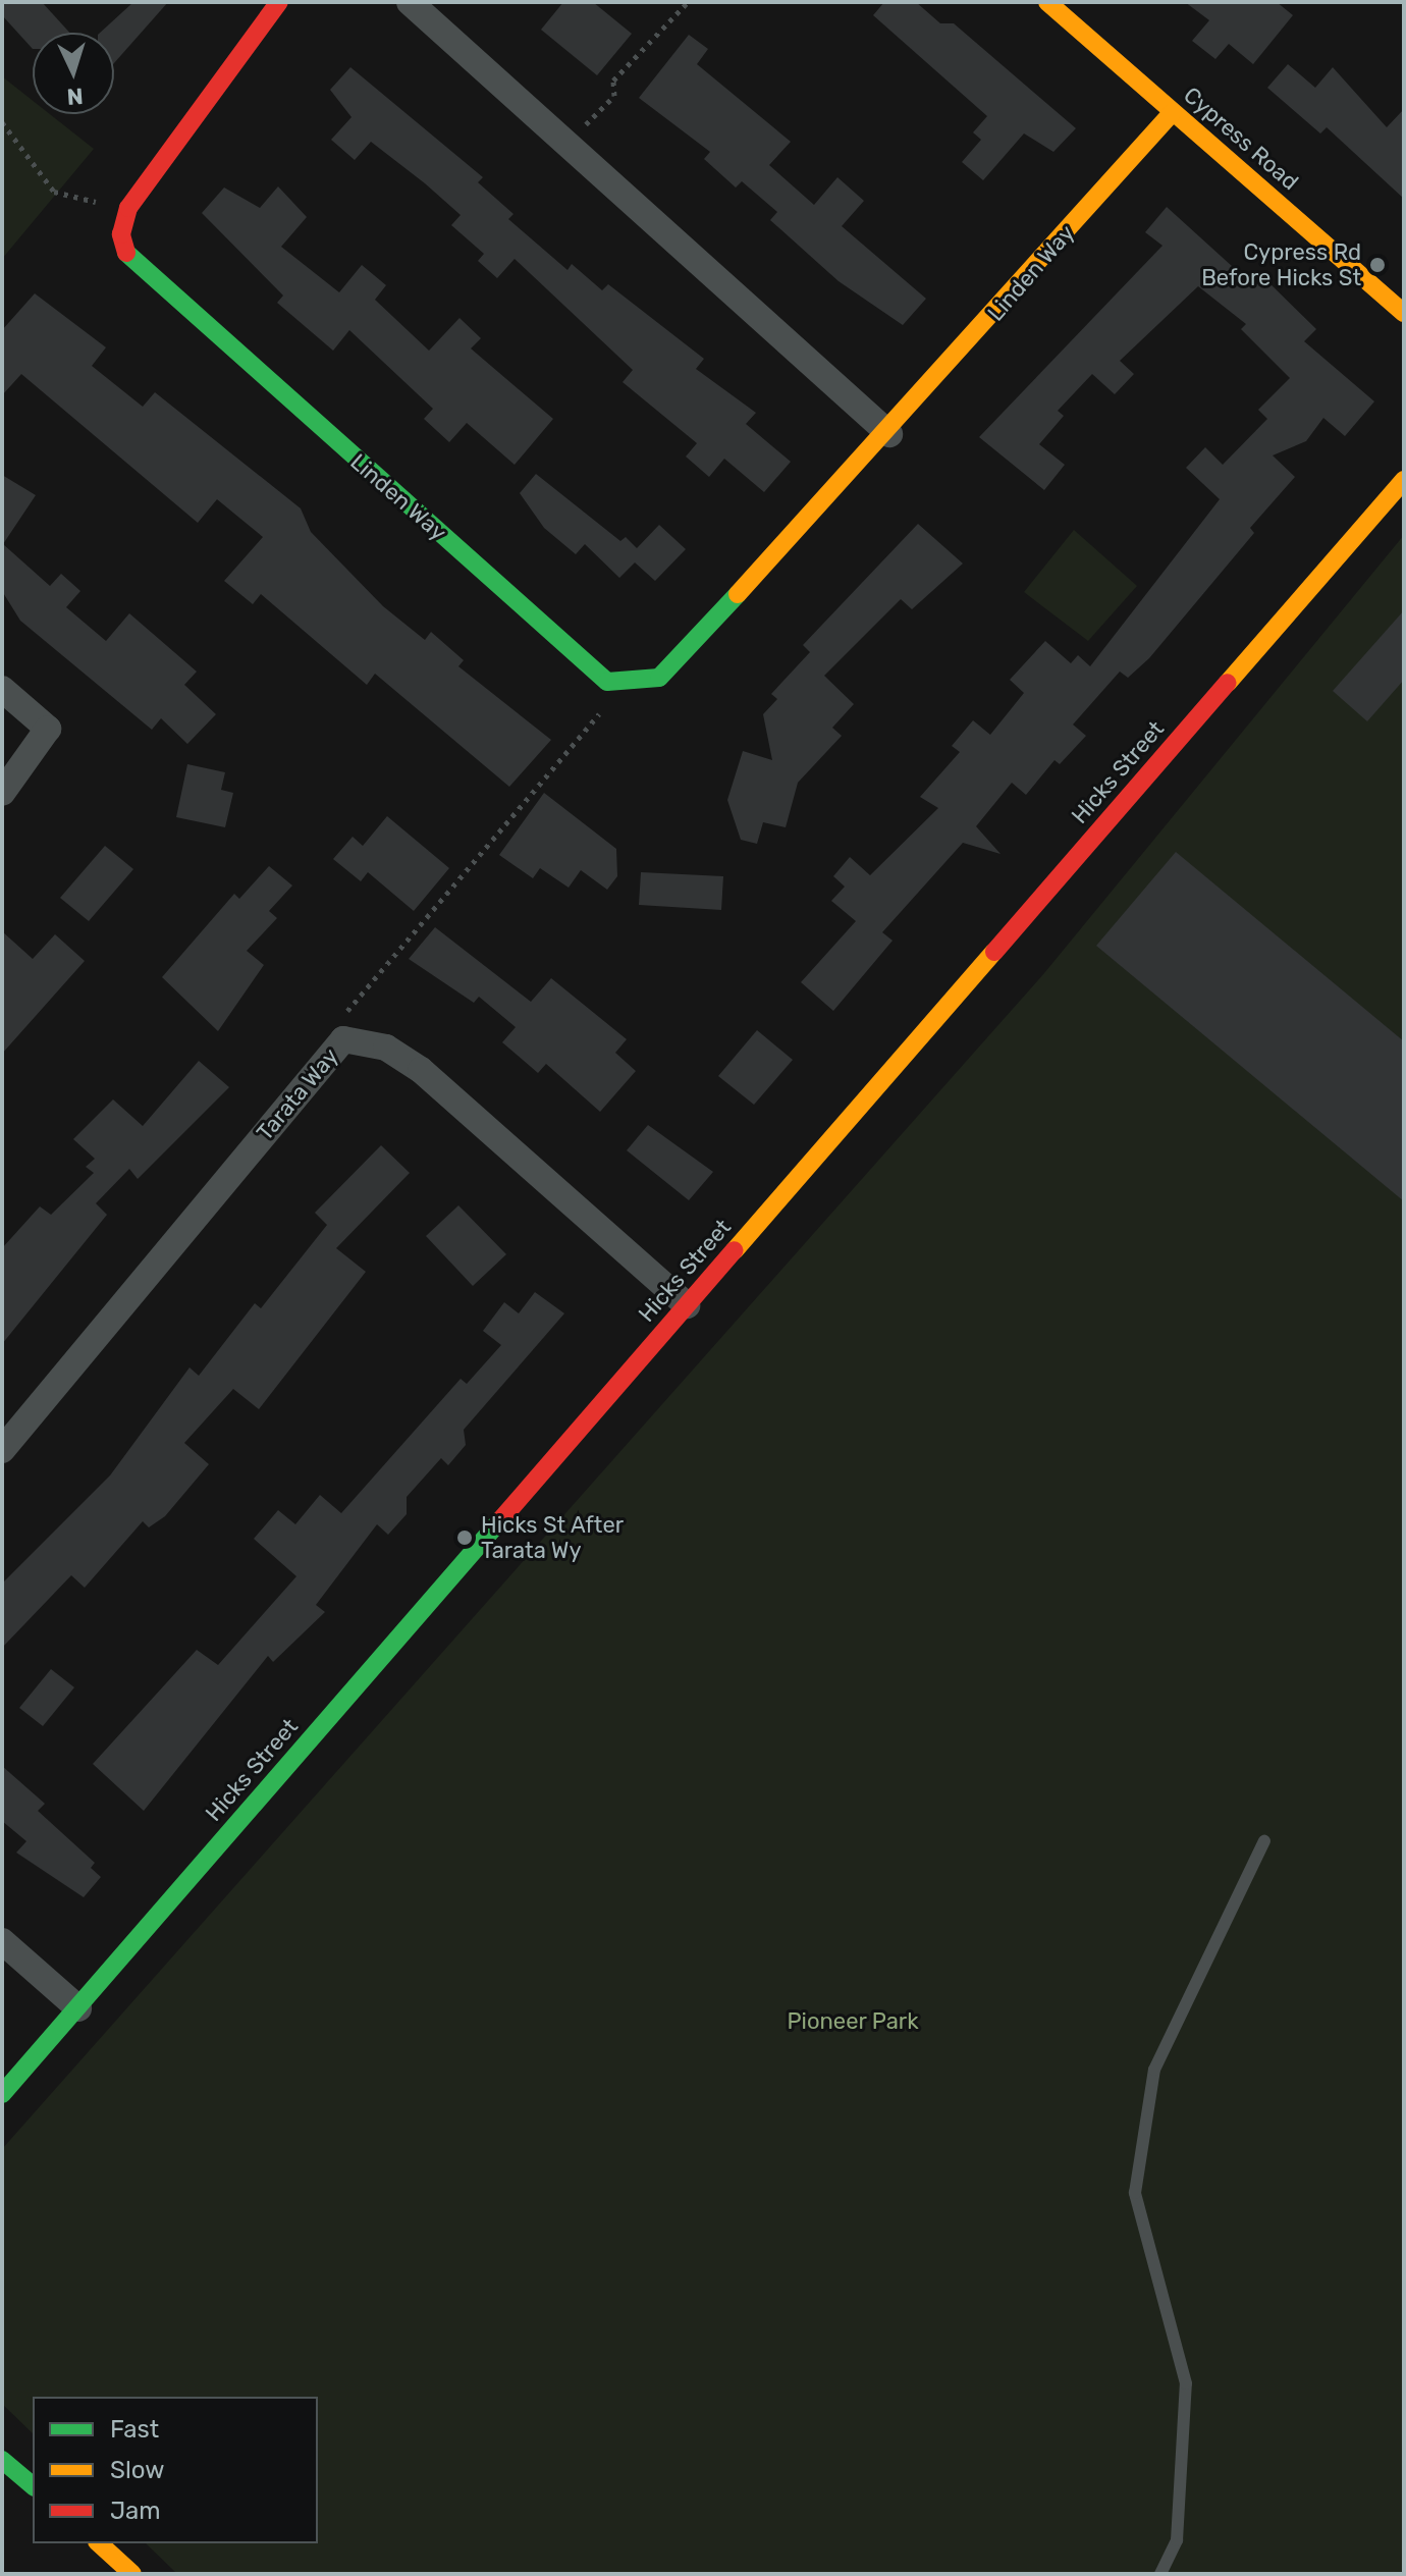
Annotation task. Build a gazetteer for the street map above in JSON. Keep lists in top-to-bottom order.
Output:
{
  "streets": {
    "street": [
      "Cypress Road",
      "Linden Way",
      "Hicks Street",
      "Tarata Way"
    ]
  },
  "crossings": [
    ["Cypress Road", "Linden Way"],
    ["Hicks Street", "Tarata Way"]
  ],
  "parks": ["Pioneer Park"],
  "places": ["Cypress Rd Before Hicks St", "Hicks St After Tarata Wy"],
  "legend": ["Fast", "Slow", "Jam"],
  "north": "bottom"
}
